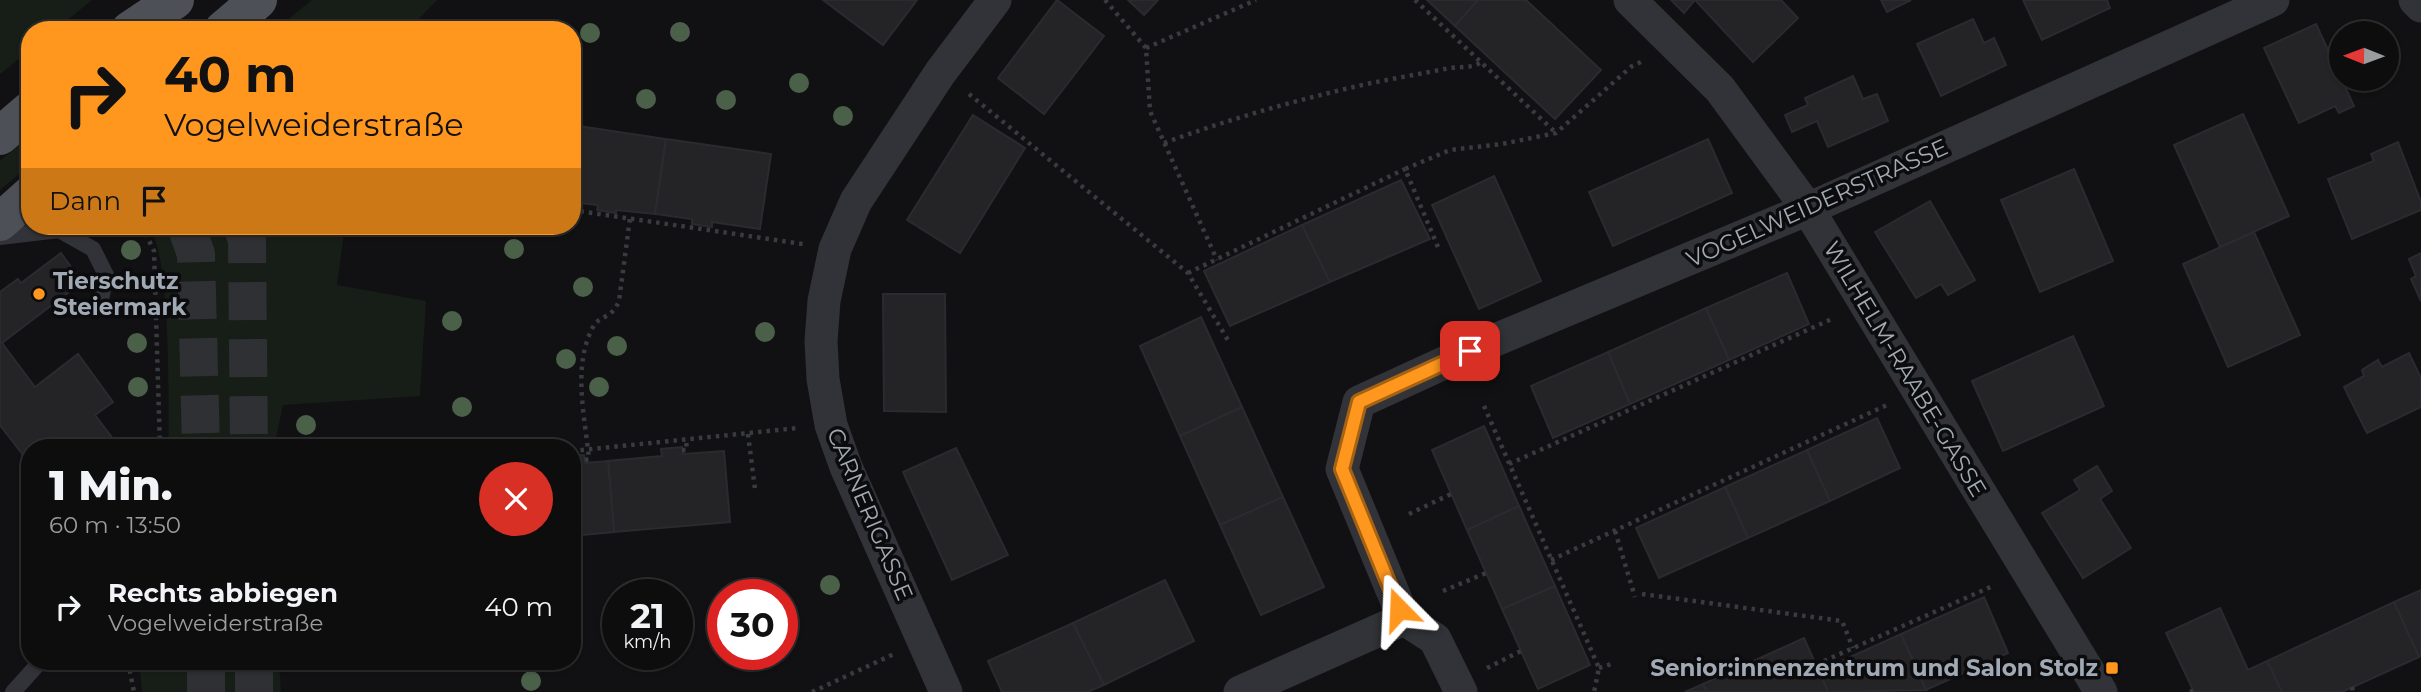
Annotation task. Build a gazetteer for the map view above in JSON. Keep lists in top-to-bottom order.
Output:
{
  "streets": {
    "street": ["VOGELWEIDERSTRASSE", "WILHELM-RAABE-GASSE", "CARNERIGASSE"]
  },
  "crossings": [
    ["VOGELWEIDERSTRASSE", "WILHELM-RAABE-GASSE"]
  ],
  "places": {
    "other": ["Tierschutz Steiermark"],
    "transit": ["Senior:innenzentrum und Salon Stolz"]
  },
  "north": "left",
  "page": {
    "turn": ["40 m", "Vogelweiderstraße"],
    "then": "Dann",
    "heading": ["1 Min.", "60 m · 13:50"],
    "list": [
      {
        "name": "Rechts abbiegen",
        "note": "Vogelweiderstraße",
        "value": "40 m"
      }
    ],
    "speed": "21 km/h",
    "limit": "30"
  }
}
